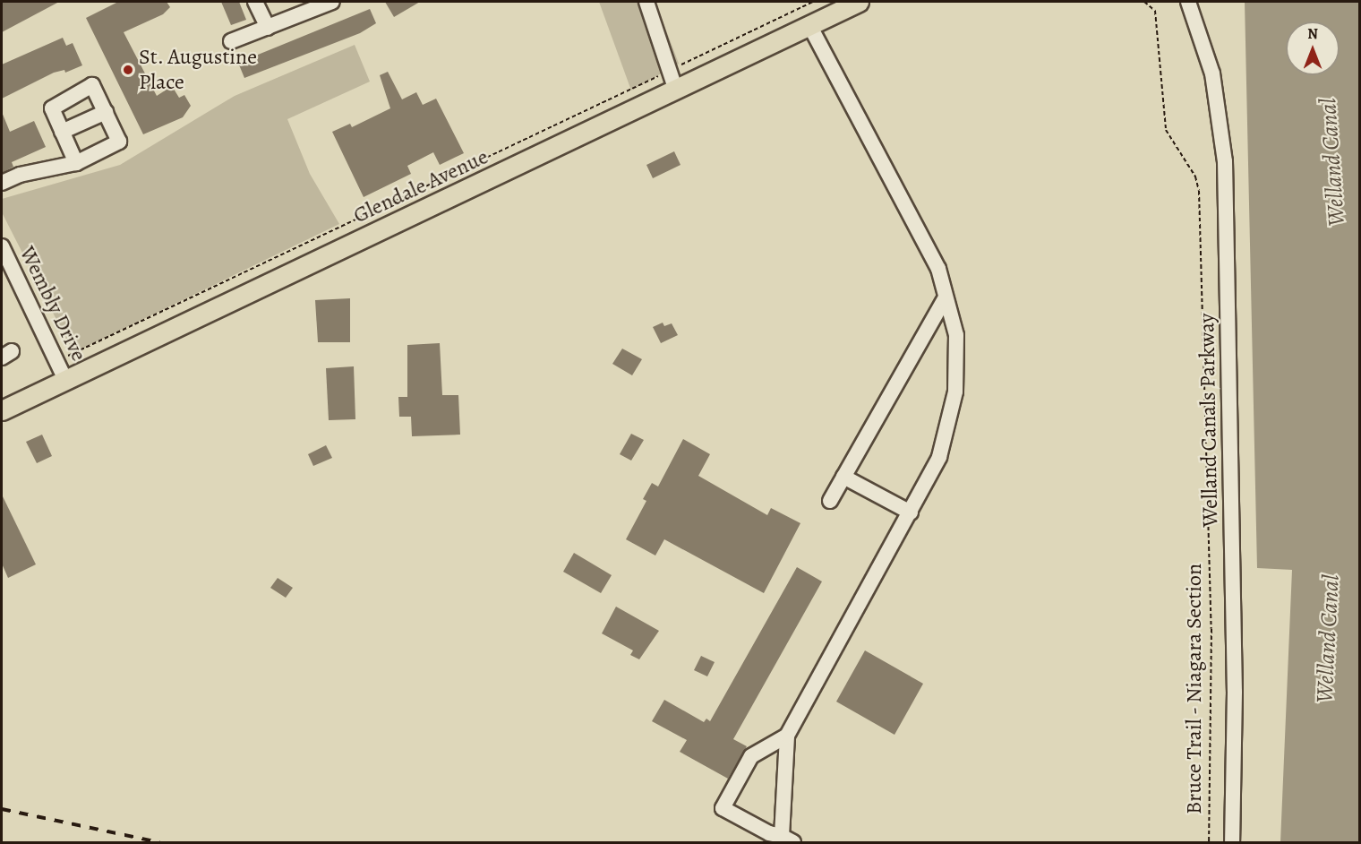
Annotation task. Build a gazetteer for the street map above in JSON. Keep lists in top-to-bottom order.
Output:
{
  "streets": {
    "main road": ["Glendale Avenue"],
    "street": ["Wembly Drive", "Welland Canals Parkway"],
    "path": ["Bruce Trail - Niagara Section"]
  },
  "crossings": [
    ["Glendale Avenue", "Wembly Drive"]
  ],
  "water": ["Welland Canal"],
  "places": ["St. Augustine Place"],
  "north": "top"
}
